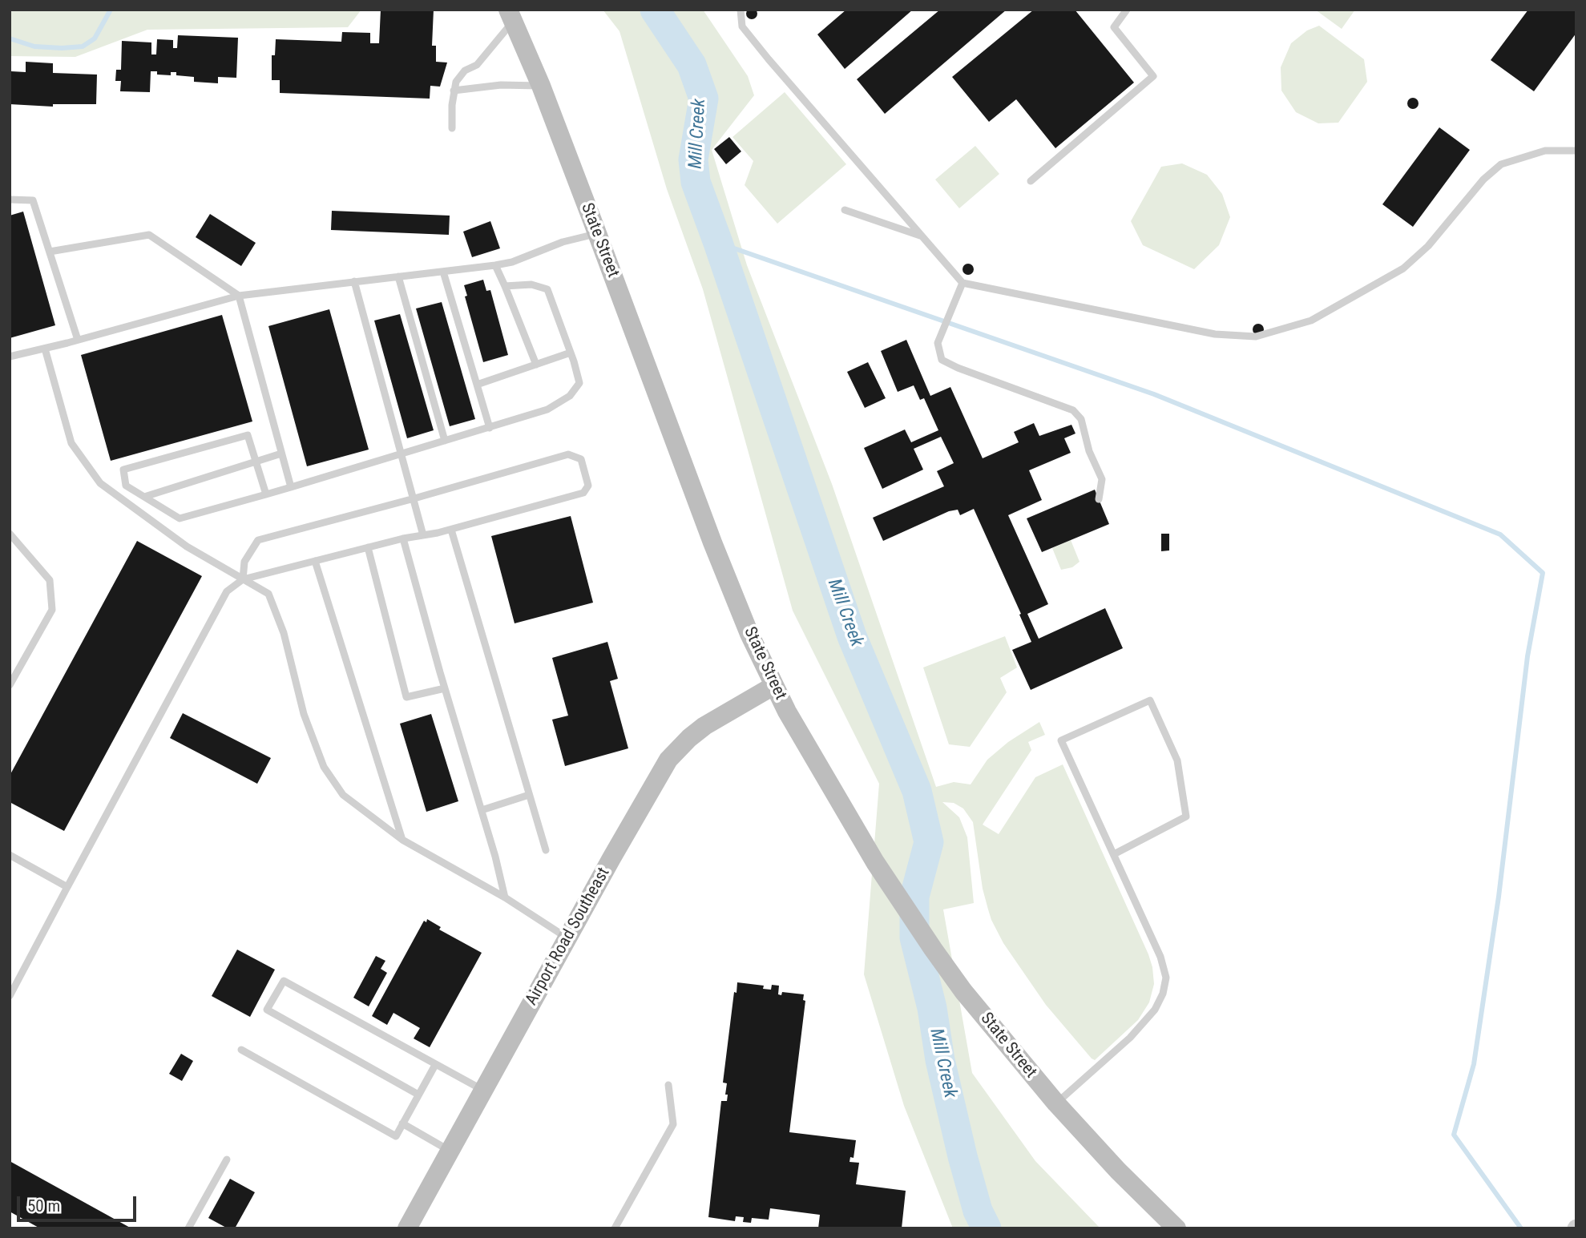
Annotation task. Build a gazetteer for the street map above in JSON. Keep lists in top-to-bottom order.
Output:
{
  "streets": {
    "main road": ["State Street", "Airport Road Southeast"]
  },
  "crossings": [
    ["State Street", "Airport Road Southeast"]
  ],
  "water": ["Mill Creek"],
  "scale_bar": "50 m"
}
